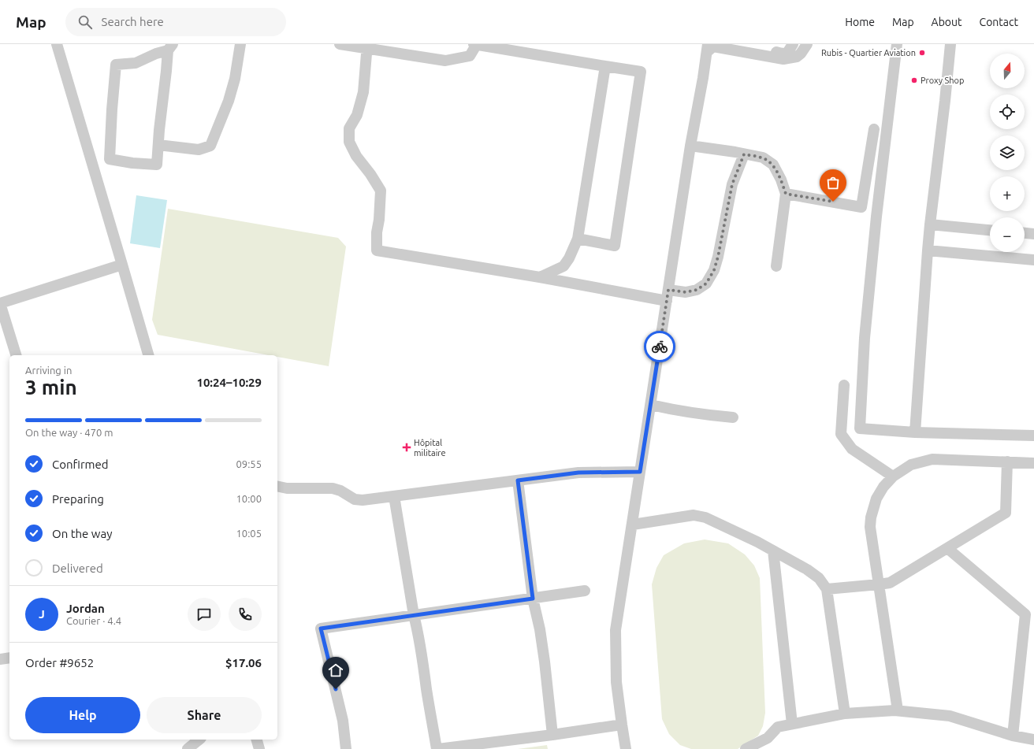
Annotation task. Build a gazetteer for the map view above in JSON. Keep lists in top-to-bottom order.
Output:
{
  "places": {
    "other": ["Rubis - Quartier Aviation", "Proxy Shop"],
    "health": ["Hôpital militaire"]
  },
  "north": "top",
  "page": {
    "header": "Map",
    "search": "Search here",
    "nav": [
      "Home",
      "Map",
      "About",
      "Contact"
    ],
    "map_buttons": ["+", "−"],
    "heading": ["3 min", "Arriving in", "10:24–10:29"],
    "panel": [
      "Jordan",
      "Courier · 4.4",
      "Order #9652",
      "$17.06"
    ],
    "bar": "On the way · 470 m",
    "list": [
      ["Confirmed", "09:55"],
      ["Preparing", "10:00"],
      ["On the way", "10:05"],
      "Delivered"
    ],
    "round": "J",
    "buttons": ["Help", "Share"]
  }
}
